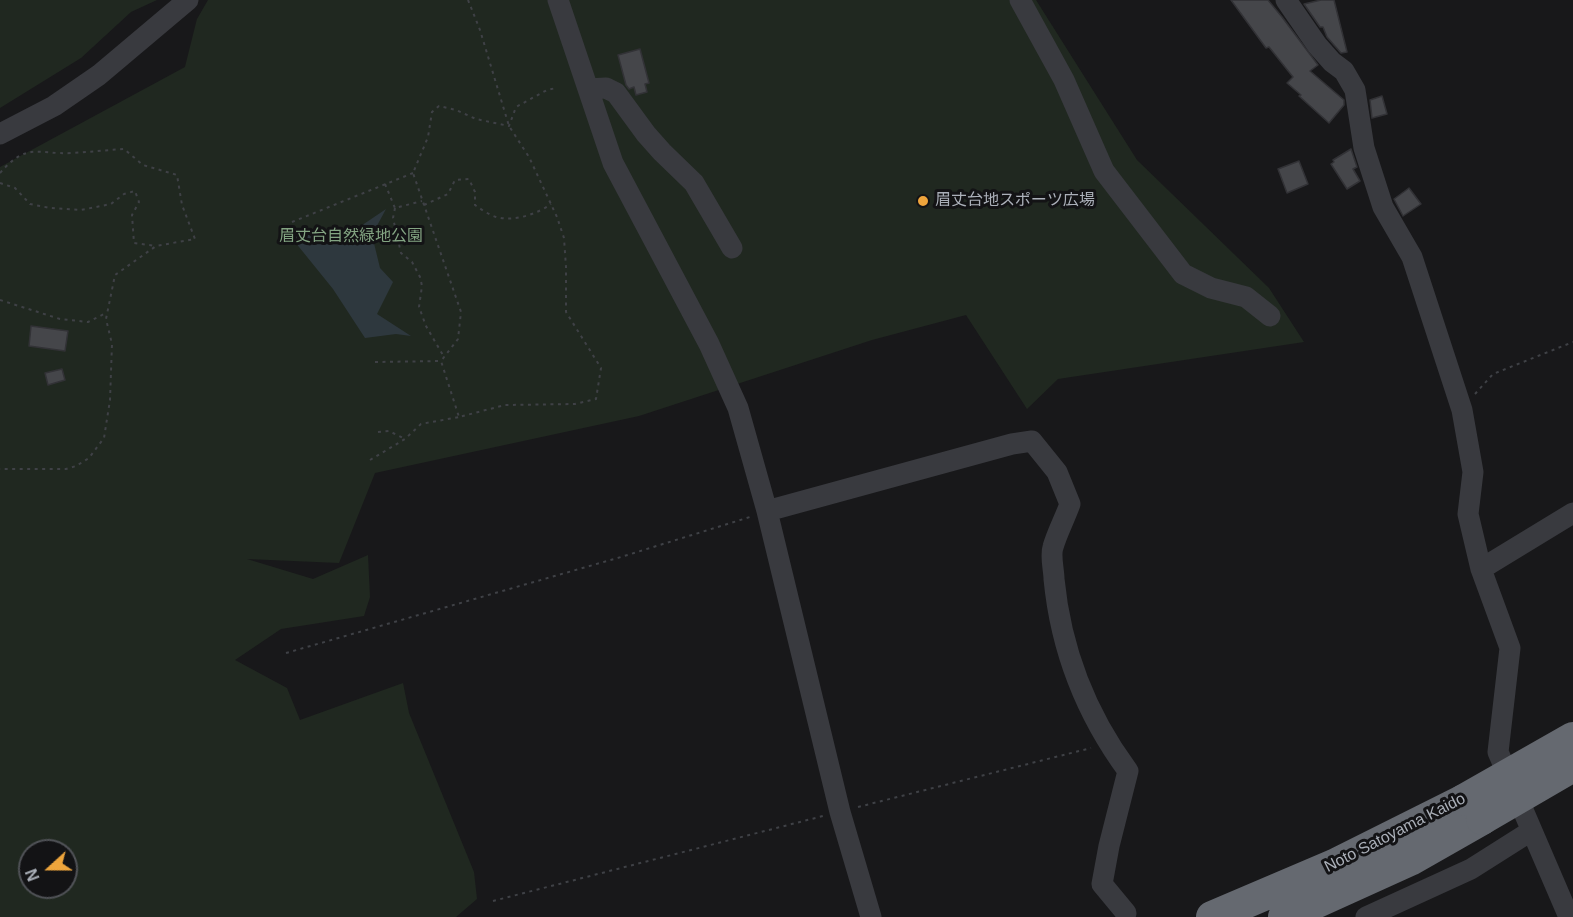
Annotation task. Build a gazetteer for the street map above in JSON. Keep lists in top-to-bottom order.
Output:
{
  "streets": {
    "highway": ["Noto Satoyama Kaido"]
  },
  "parks": ["眉丈台自然緑地公園"],
  "places": ["眉丈台地スポーツ広場"],
  "north": "left"
}
